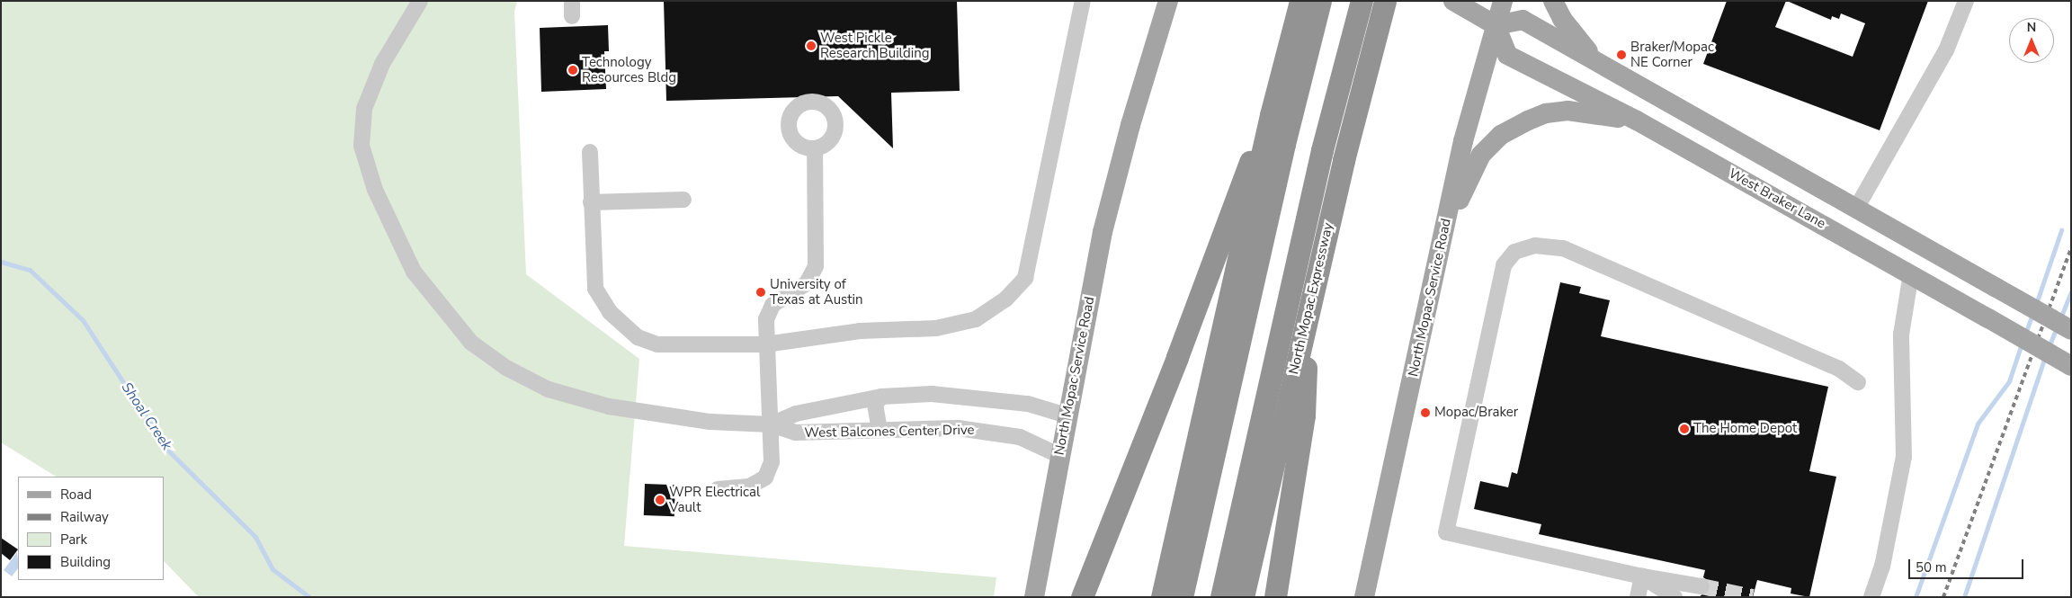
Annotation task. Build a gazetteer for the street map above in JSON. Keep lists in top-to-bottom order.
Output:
{
  "streets": {
    "highway": ["North Mopac Expressway"],
    "main road": ["West Braker Lane", "North Mopac Service Road"],
    "street": ["West Balcones Center Drive"]
  },
  "crossings": [
    ["West Braker Lane", "North Mopac Service Road"],
    ["North Mopac Service Road", "West Balcones Center Drive"]
  ],
  "water": ["Shoal Creek"],
  "places": [
    "West Pickle Research Building",
    "Braker/Mopac NE Corner",
    "Technology Resources Bldg",
    "University of Texas at Austin",
    "Mopac/Braker",
    "The Home Depot",
    "WPR Electrical Vault"
  ],
  "legend": [
    "Road",
    "Railway",
    "Park",
    "Building"
  ],
  "scale_bar": "50 m",
  "north": "top"
}
